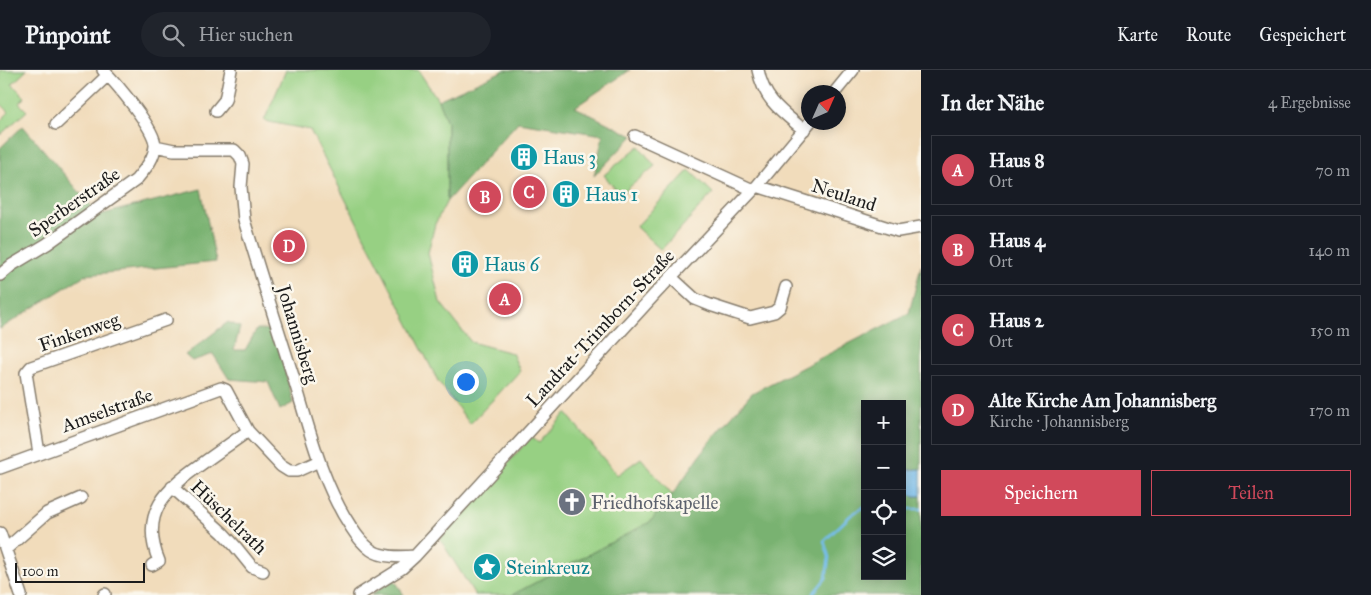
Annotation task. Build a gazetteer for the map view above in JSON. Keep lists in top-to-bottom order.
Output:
{
  "streets": {
    "street": [
      "Neuland",
      "Sperberstraße",
      "Landrat-Trimborn-Straße",
      "Finkenweg",
      "Johannisberg",
      "Amselstraße",
      "Hüschelrath"
    ]
  },
  "crossings": [
    ["Neuland", "Landrat-Trimborn-Straße"],
    ["Sperberstraße", "Johannisberg"],
    ["Landrat-Trimborn-Straße", "Johannisberg"],
    ["Finkenweg", "Amselstraße"],
    ["Amselstraße", "Hüschelrath"]
  ],
  "places": {
    "building": ["Haus 3", "Haus 1", "Haus 6"],
    "church": ["Friedhofskapelle"],
    "place": ["Steinkreuz"]
  },
  "scale_bar": "100 m",
  "north": "top right",
  "page": {
    "header": "Pinpoint",
    "search": "Hier suchen",
    "nav": ["Karte", "Route", "Gespeichert"],
    "heading": ["In der Nähe", "4 Ergebnisse"],
    "list": [
      {
        "mark": "A",
        "name": "Haus 8",
        "note": "Ort",
        "value": "70 m"
      },
      {
        "mark": "B",
        "name": "Haus 4",
        "note": "Ort",
        "value": "140 m"
      },
      {
        "mark": "C",
        "name": "Haus 2",
        "note": "Ort",
        "value": "150 m"
      },
      {
        "mark": "D",
        "name": "Alte Kirche Am Johannisberg",
        "note": "Kirche · Johannisberg",
        "value": "170 m"
      }
    ],
    "pins": [
      "C",
      "B",
      "D",
      "A"
    ],
    "map_buttons": ["+", "−"],
    "buttons": ["Speichern", "Teilen"],
    "scale": "100 m"
  }
}
